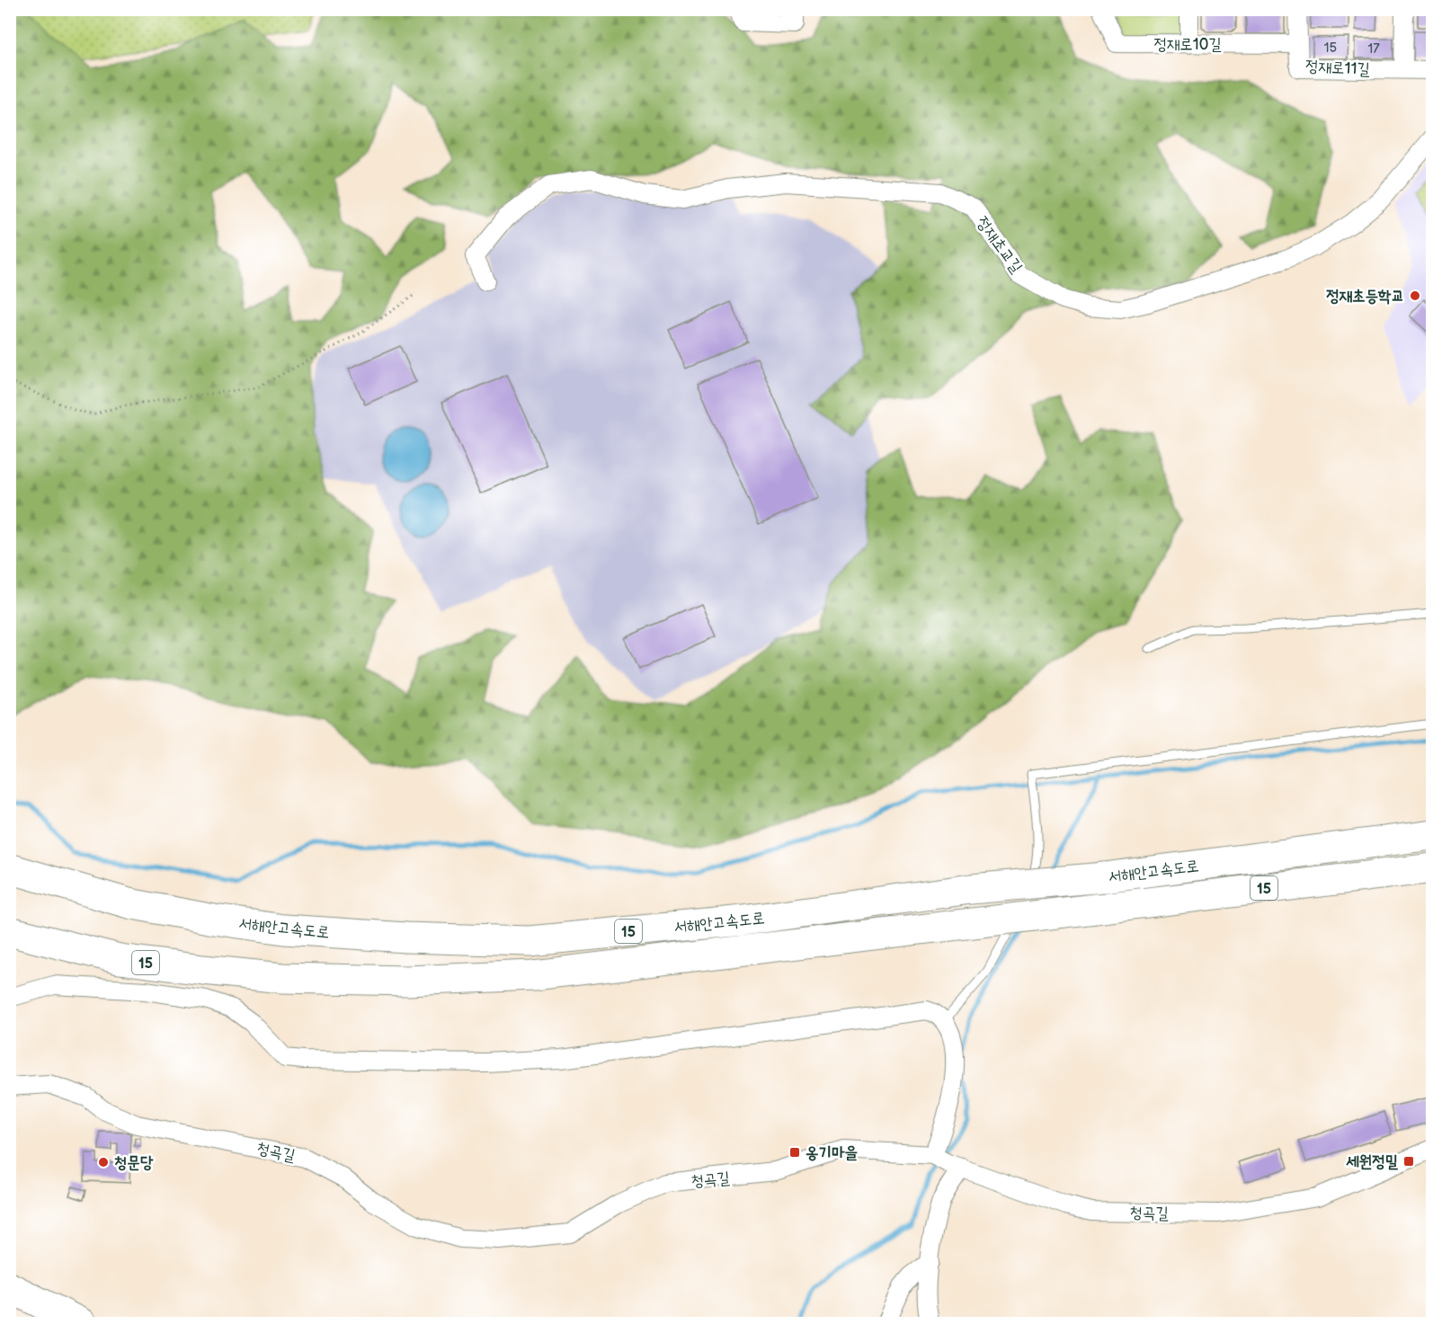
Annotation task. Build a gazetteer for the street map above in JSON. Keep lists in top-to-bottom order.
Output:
{
  "streets": {
    "highway": ["서해안고속도로", "15"],
    "street": [
      "정재로10길",
      "정재로11길",
      "정재초교길",
      "청곡길"
    ]
  },
  "crossings": [
    ["정재로10길", "정재로11길"]
  ],
  "places": {
    "other": ["정재초등학교", "청문당"],
    "transit": ["옹기마을", "세원정밀"]
  },
  "house_numbers": ["15", "17"]
}
